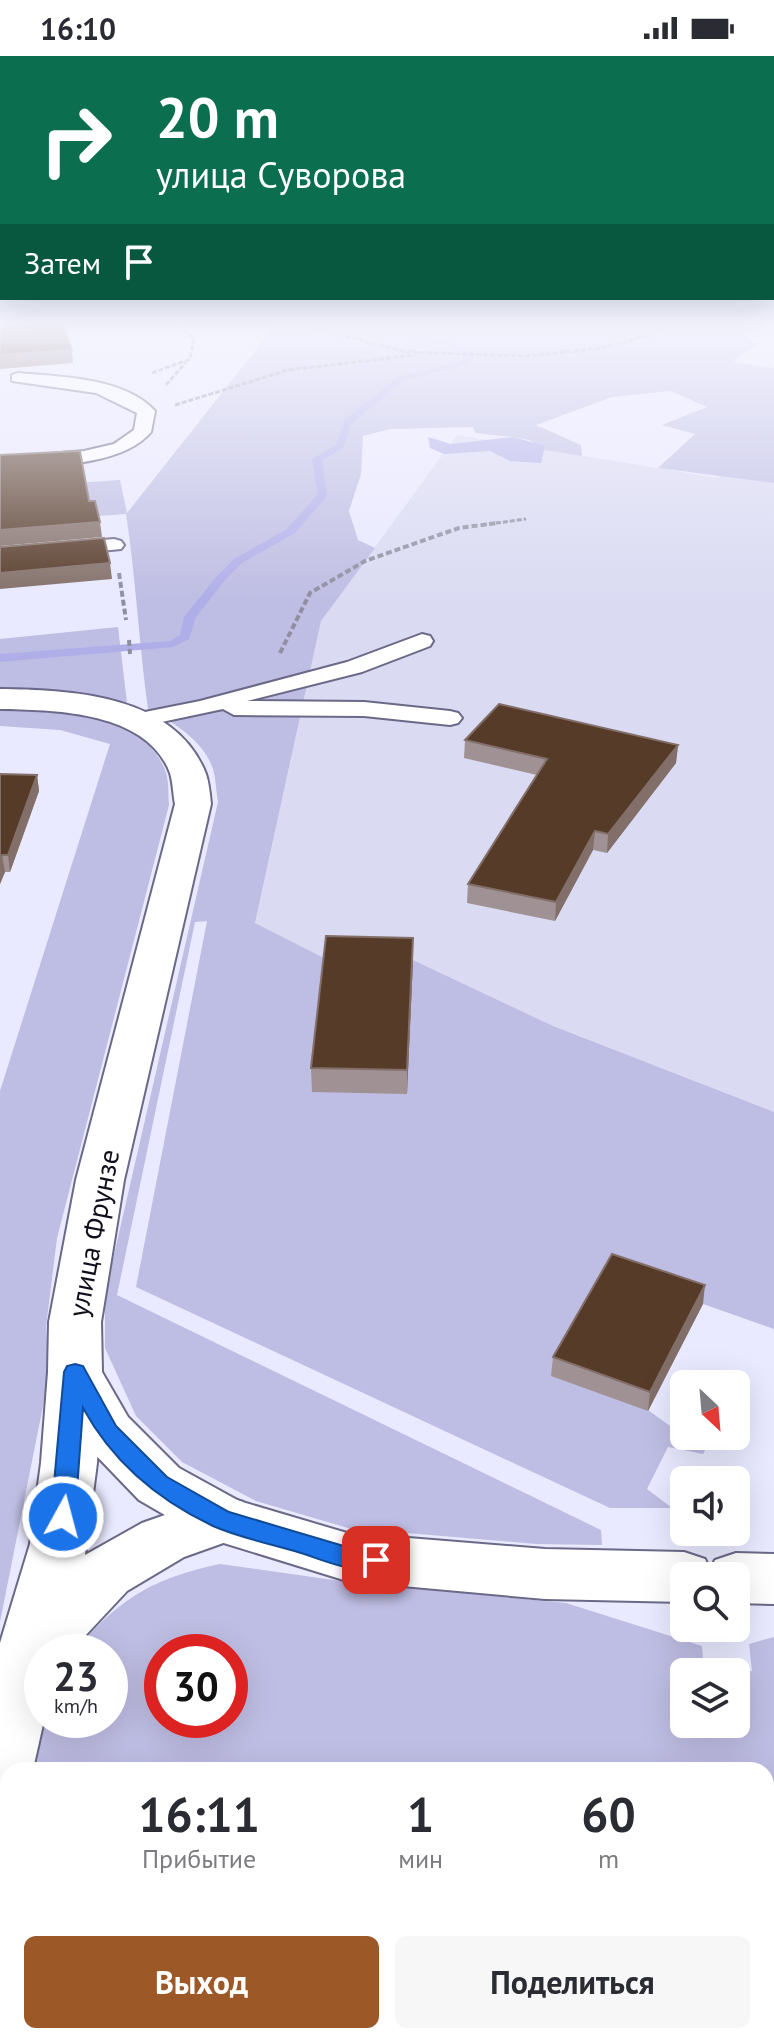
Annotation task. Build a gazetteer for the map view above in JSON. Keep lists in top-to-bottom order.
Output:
{
  "streets": {
    "main road": ["улица Фрунзе"]
  },
  "north": "bottom right",
  "page": {
    "status": "16:10",
    "turn": ["20 m", "улица Суворова"],
    "then": "Затем",
    "speed": "23 km/h",
    "limit": "30",
    "eta": [
      "16:11",
      "Прибытие",
      "1",
      "мин",
      "60",
      "m"
    ],
    "buttons": ["Выход", "Поделиться"]
  }
}
